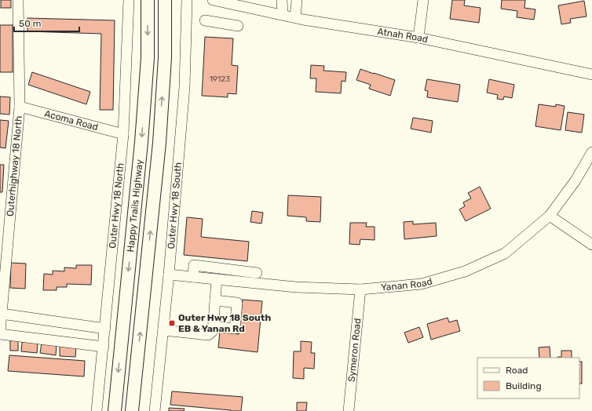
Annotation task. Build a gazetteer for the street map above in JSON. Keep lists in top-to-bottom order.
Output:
{
  "streets": {
    "main road": ["Happy Trails Highway"],
    "street": [
      "Atnah Road",
      "Acoma Road",
      "Outerhighway 18 North",
      "Outer Hwy 18 North",
      "Outer Hwy 18 South",
      "Yanan Road",
      "Symeron Road"
    ]
  },
  "crossings": [
    ["Acoma Road", "Outerhighway 18 North"],
    ["Acoma Road", "Outer Hwy 18 North"],
    ["Outer Hwy 18 South", "Yanan Road"],
    ["Yanan Road", "Symeron Road"]
  ],
  "places": {
    "transit": ["Outer Hwy 18 South EB & Yanan Rd"]
  },
  "house_numbers": ["19123"],
  "legend": ["Road", "Building"],
  "scale_bar": "50 m"
}
